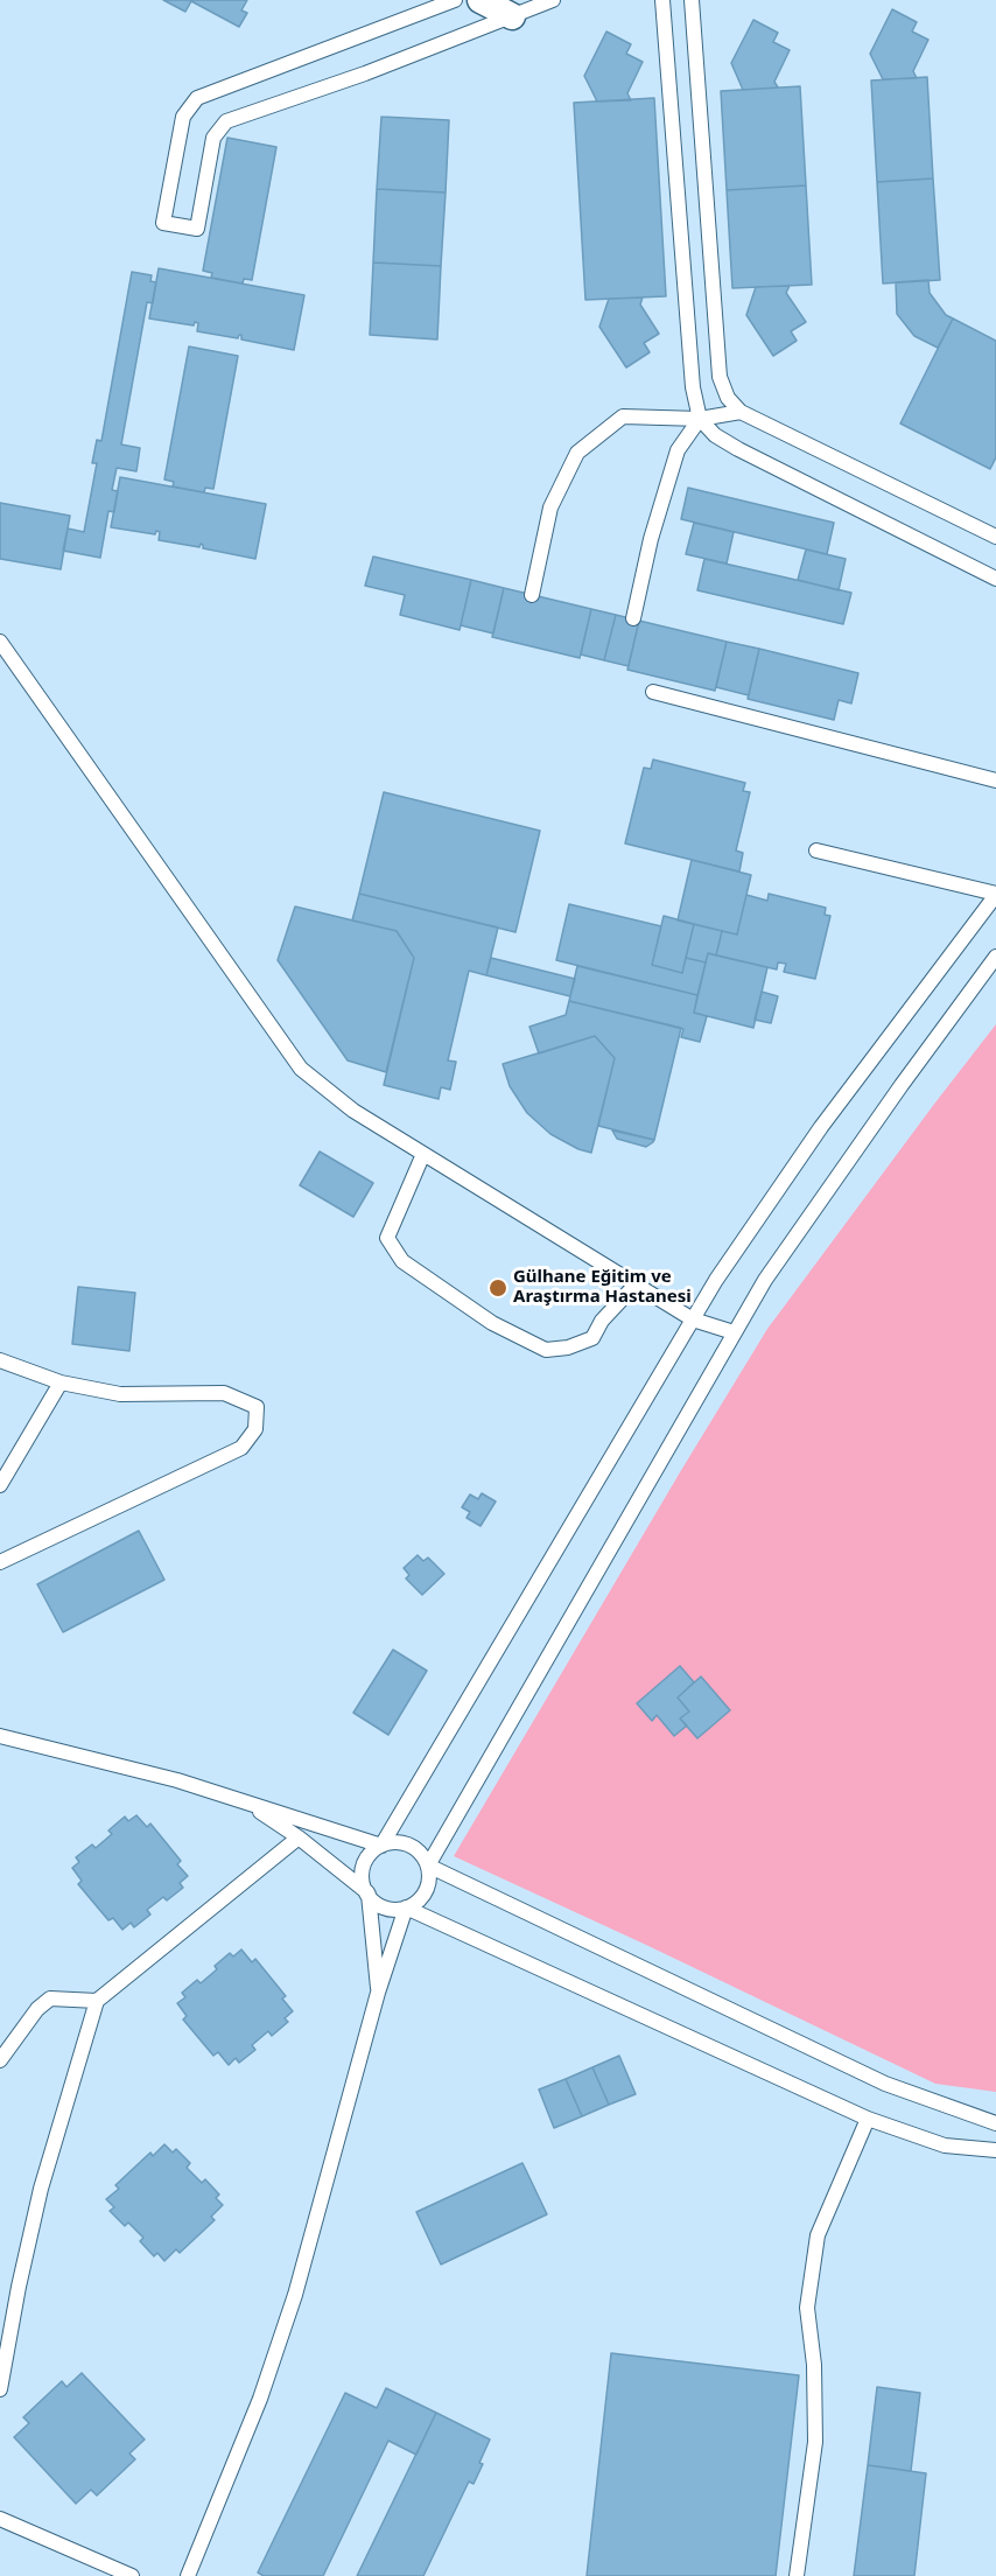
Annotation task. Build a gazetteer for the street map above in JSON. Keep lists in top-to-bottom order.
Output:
{
  "places": ["Gülhane Eğitim ve Araştırma Hastanesi"]
}
